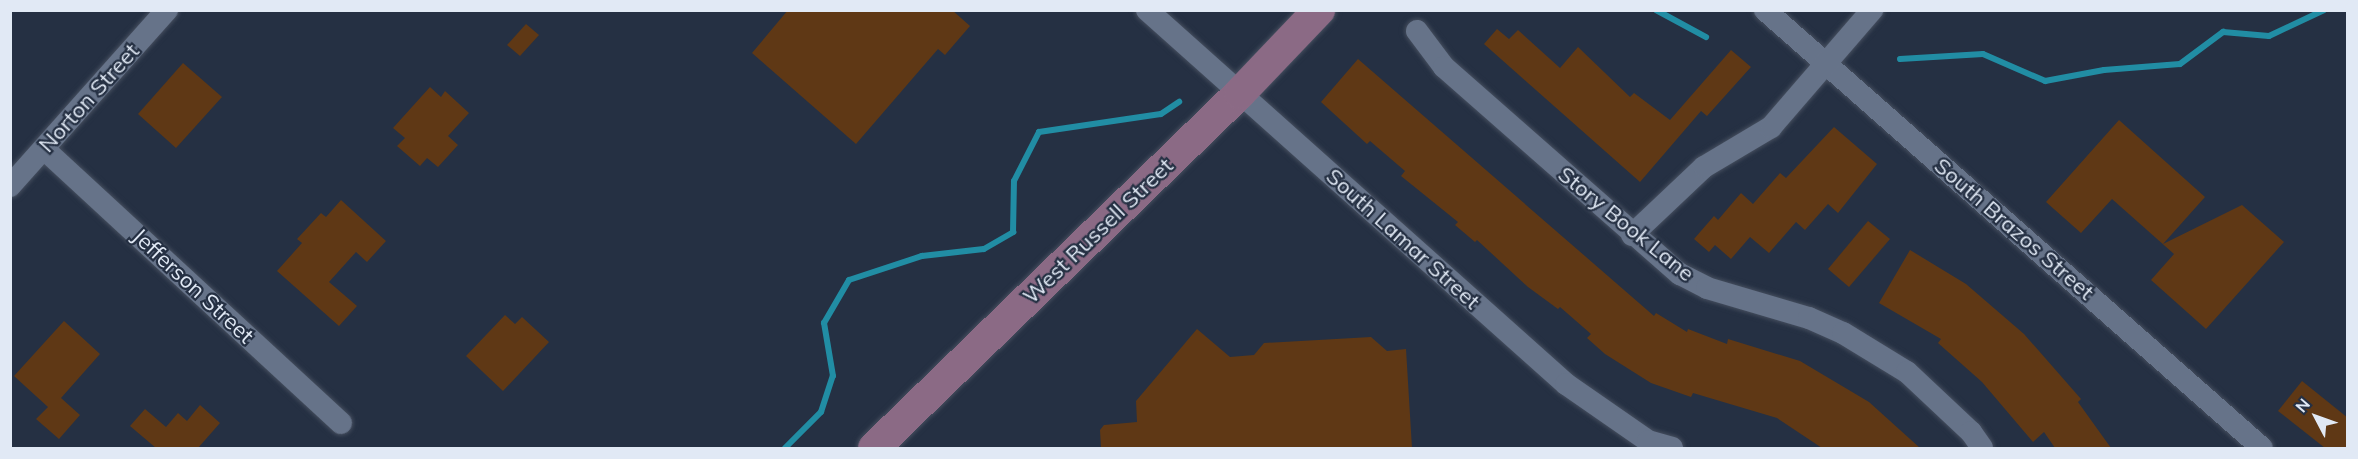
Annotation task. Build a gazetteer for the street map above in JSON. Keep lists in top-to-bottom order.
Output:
{
  "streets": {
    "street": [
      "Norton Street",
      "Story Book Lane",
      "South Brazos Street",
      "West Russell Street",
      "South Lamar Street",
      "Jefferson Street"
    ]
  },
  "crossings": [
    ["Norton Street", "Jefferson Street"],
    ["West Russell Street", "South Lamar Street"]
  ],
  "north": "top left"
}
